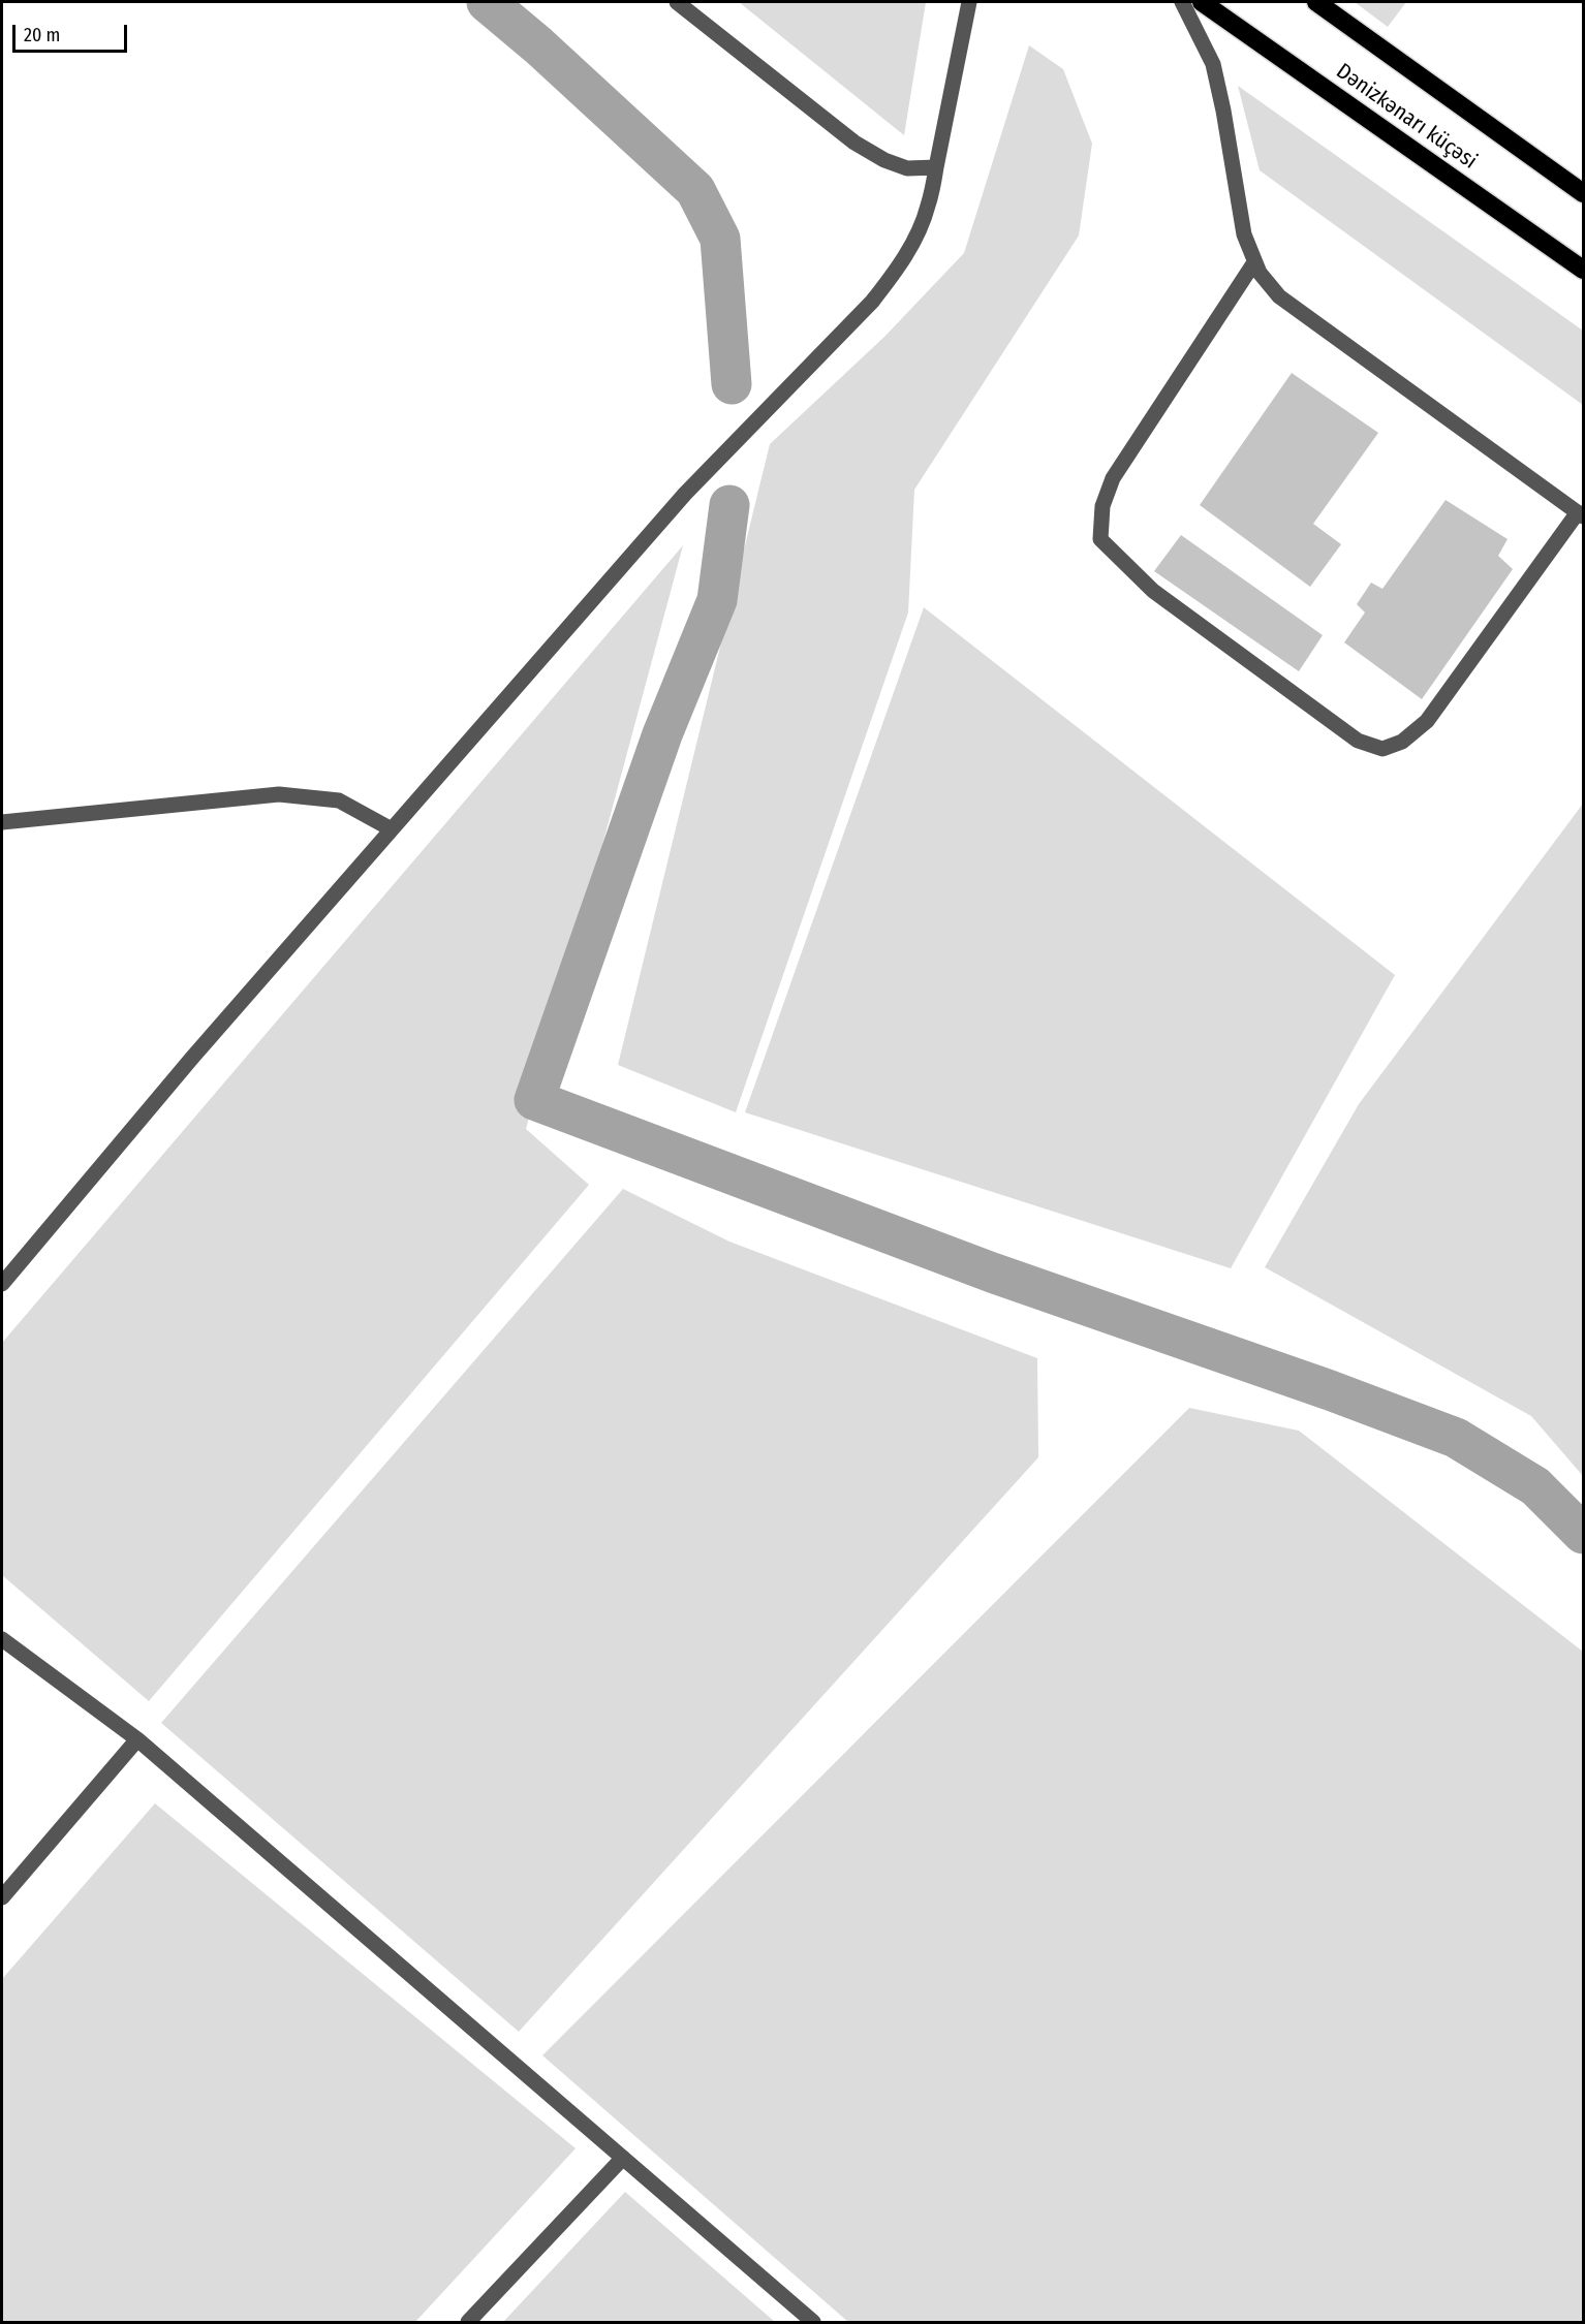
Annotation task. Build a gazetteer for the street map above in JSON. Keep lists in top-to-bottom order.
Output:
{
  "streets": {
    "highway": ["Dənizkənarı küçəsi"]
  },
  "scale_bar": "20 m"
}
